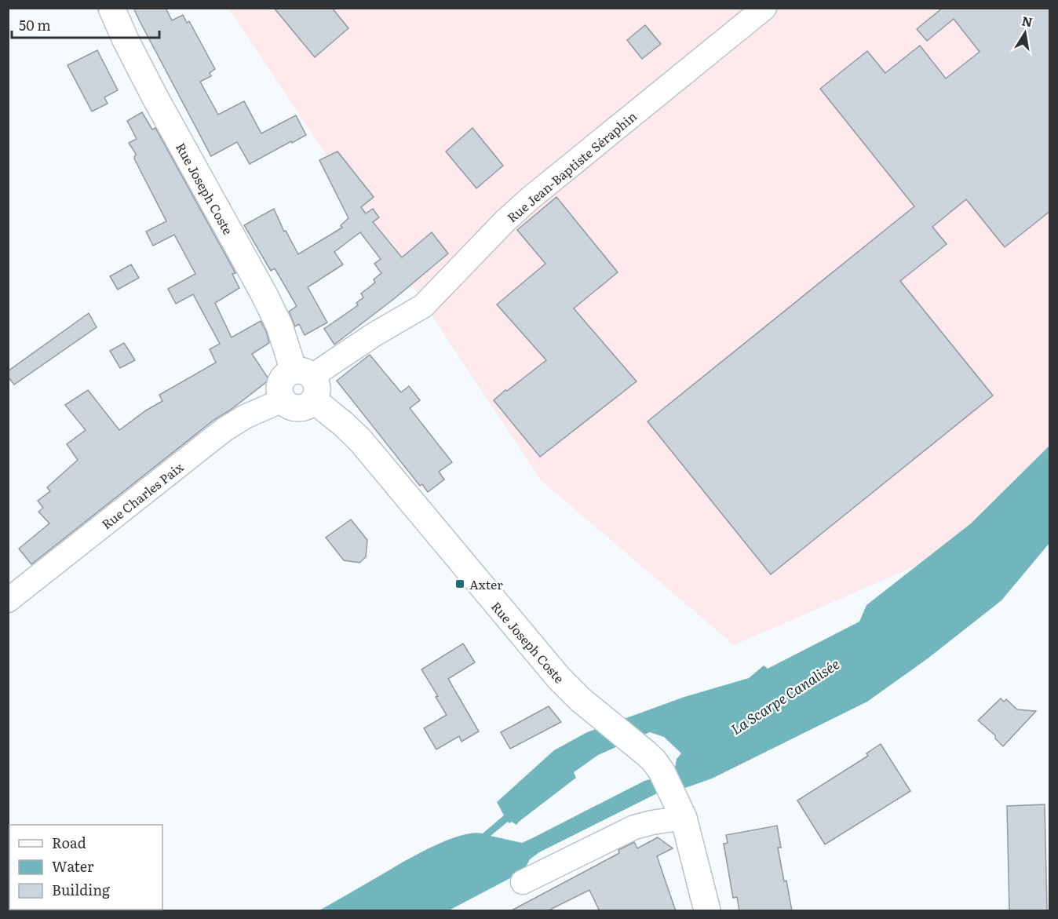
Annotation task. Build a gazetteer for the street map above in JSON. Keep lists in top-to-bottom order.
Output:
{
  "streets": {
    "street": ["Rue Jean-Baptiste Séraphin", "Rue Joseph Coste", "Rue Charles Paix"]
  },
  "crossings": [
    ["Rue Jean-Baptiste Séraphin", "Rue Joseph Coste"]
  ],
  "water": ["La Scarpe Canalisée"],
  "places": {
    "transit": ["Axter"]
  },
  "legend": ["Road", "Water", "Building"],
  "scale_bar": "50 m",
  "north": "top"
}
